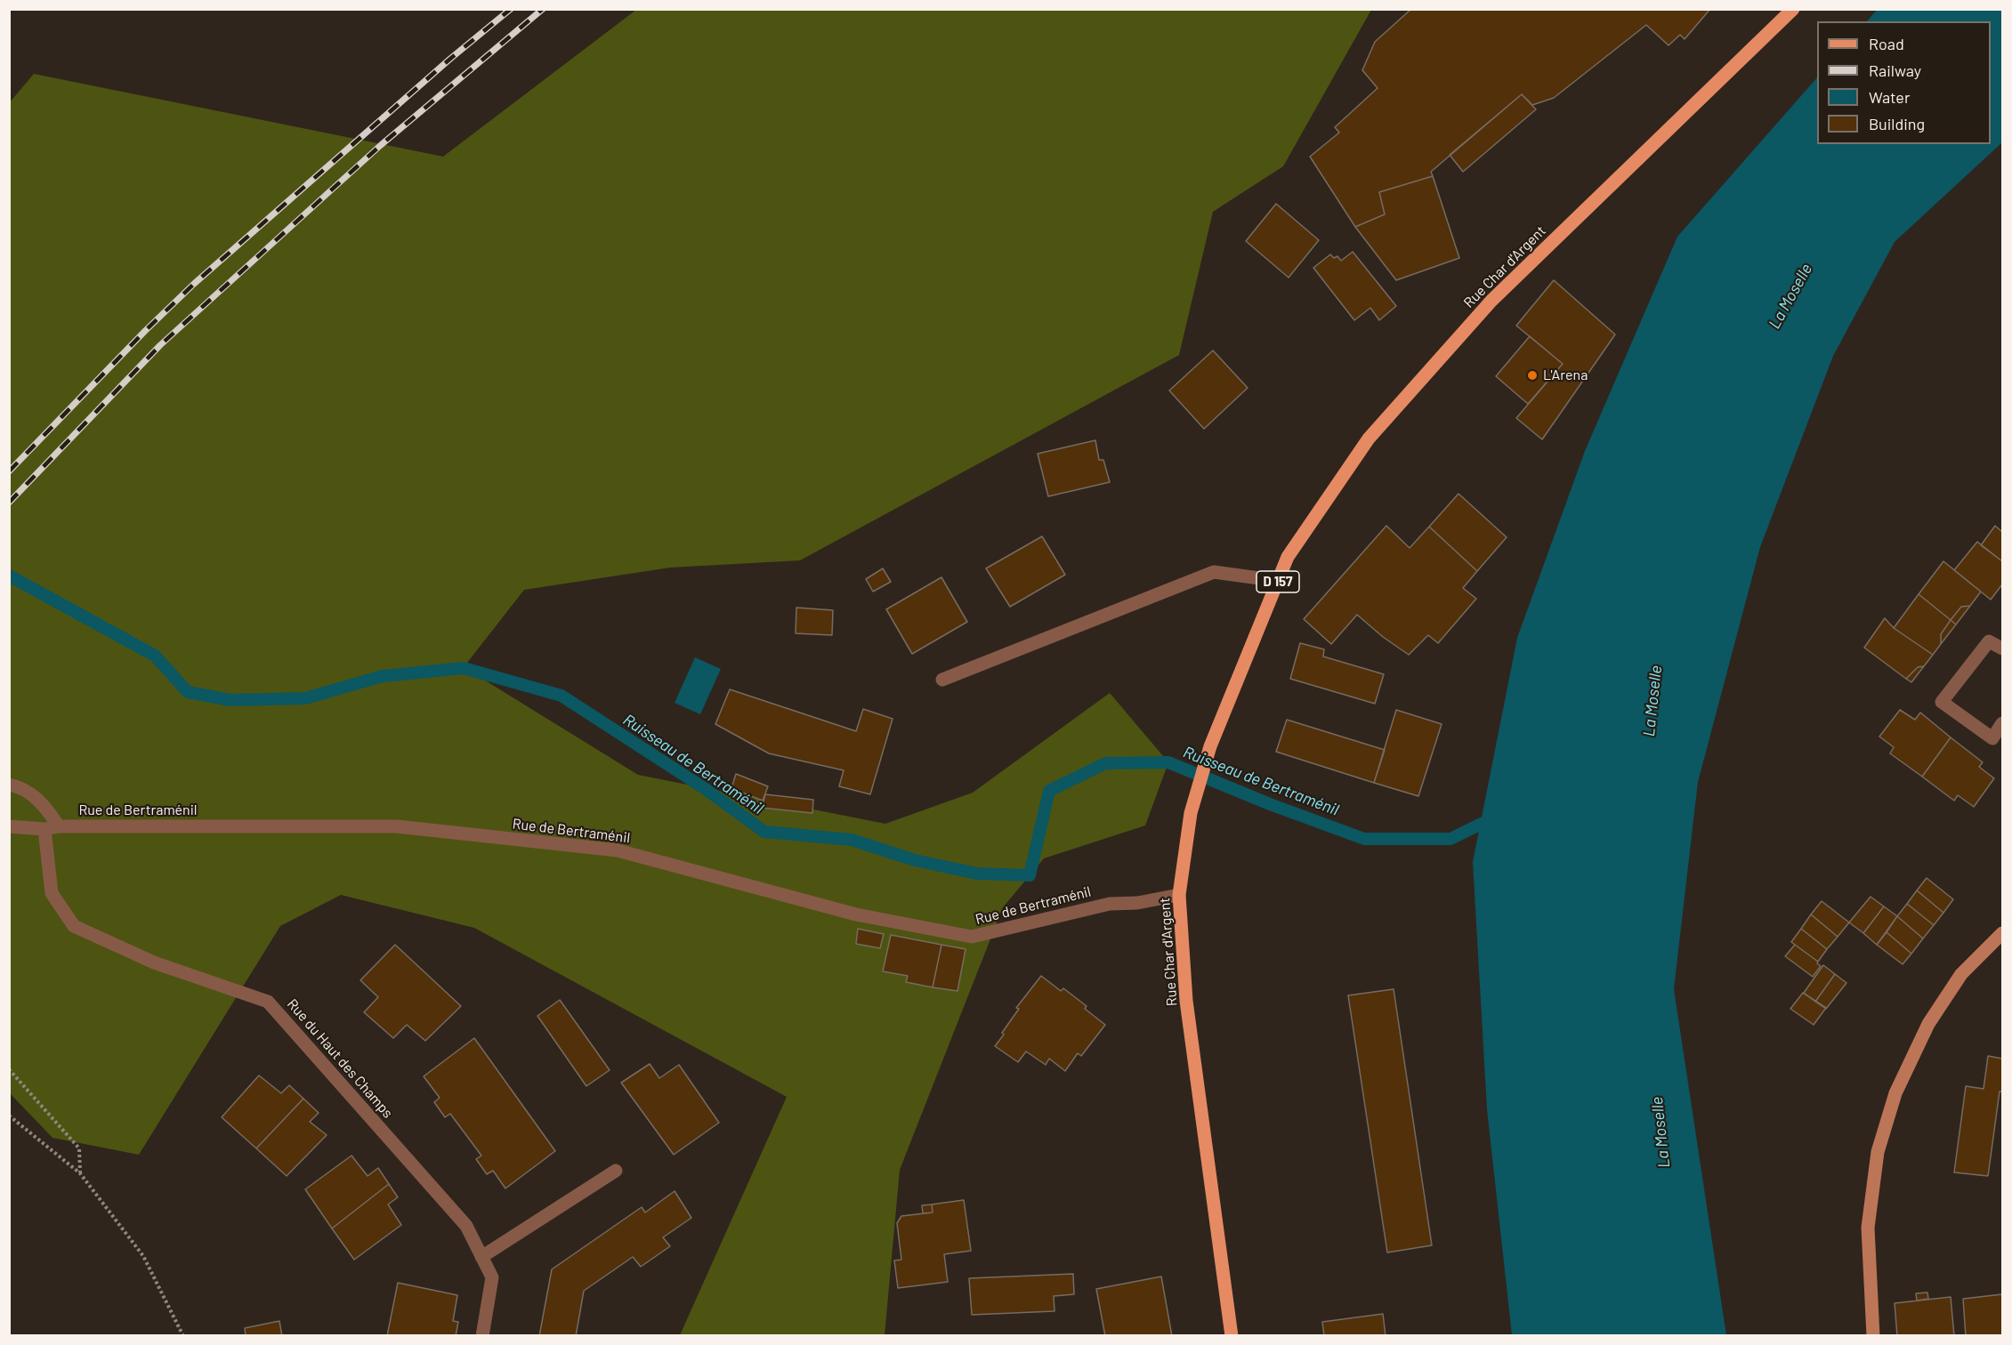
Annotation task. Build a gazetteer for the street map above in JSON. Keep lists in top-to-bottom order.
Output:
{
  "streets": {
    "main road": ["Rue Char d'Argent", "D 157"],
    "street": ["Rue de Bertraménil", "Rue du Haut des Champs"]
  },
  "crossings": [
    ["Rue Char d'Argent", "Rue de Bertraménil"],
    ["Rue de Bertraménil", "Rue du Haut des Champs"]
  ],
  "water": ["La Moselle", "Ruisseau de Bertraménil"],
  "places": ["L'Arena"],
  "legend": [
    "Road",
    "Railway",
    "Water",
    "Building"
  ]
}
